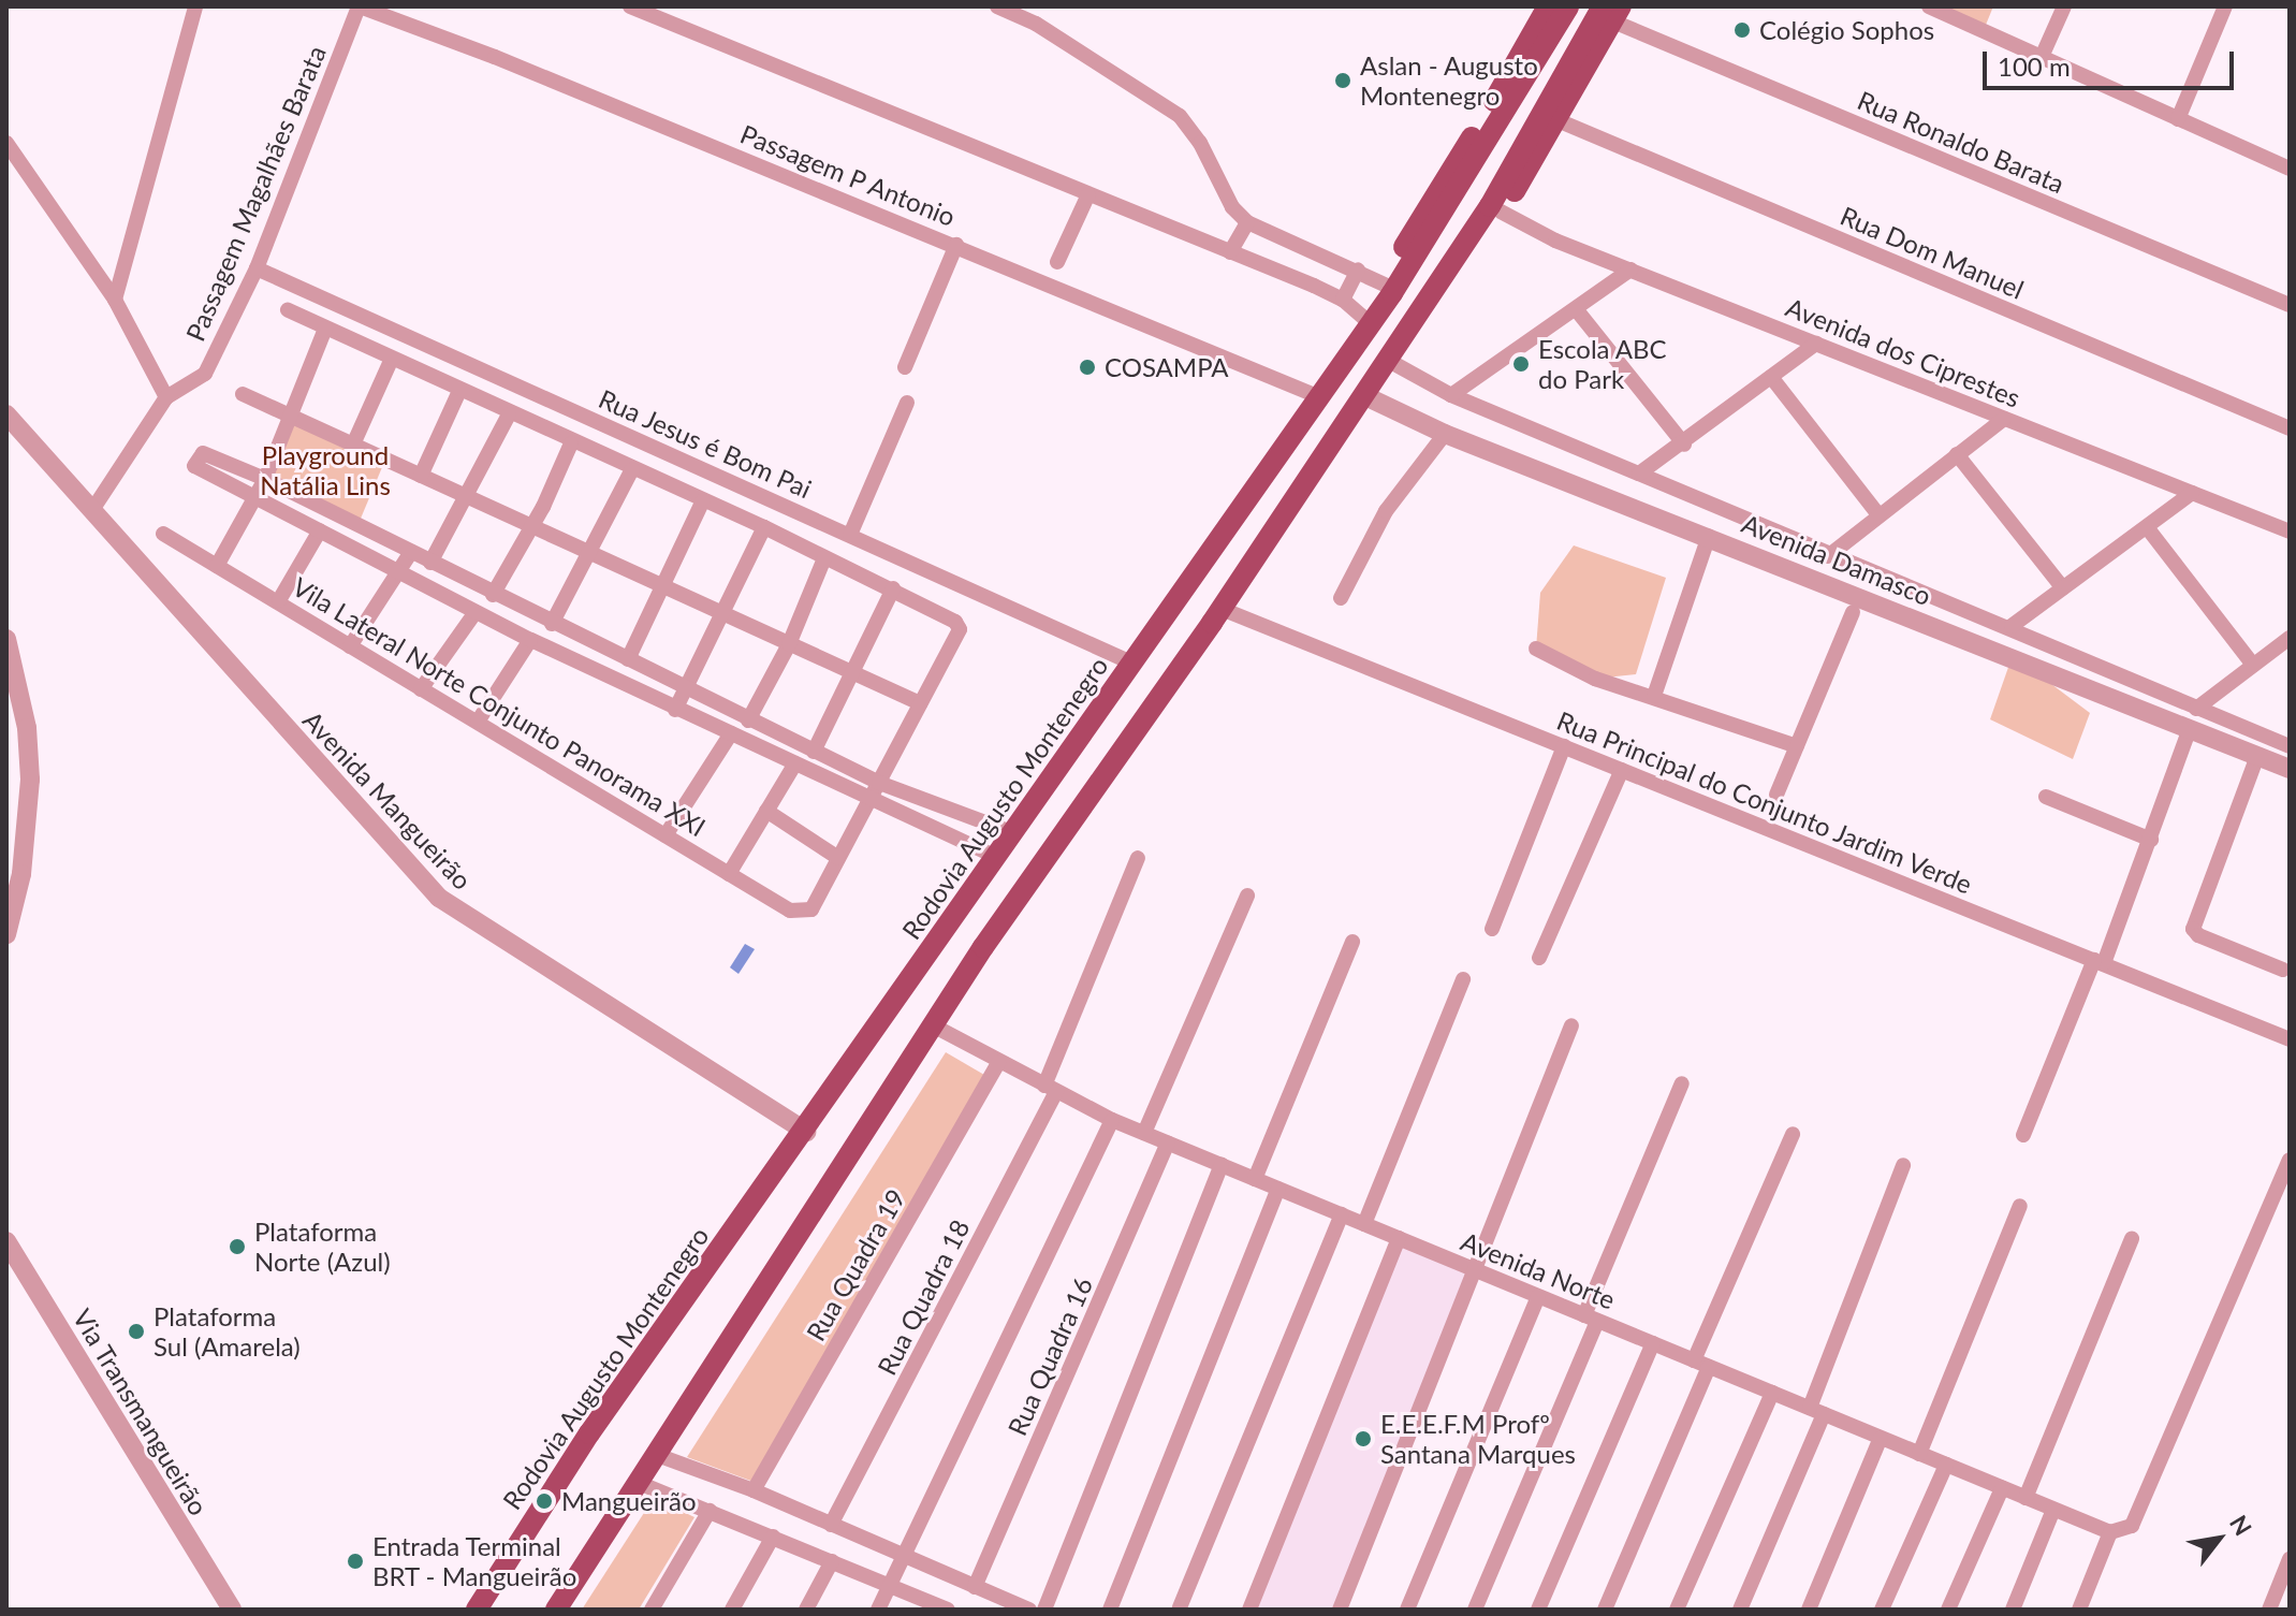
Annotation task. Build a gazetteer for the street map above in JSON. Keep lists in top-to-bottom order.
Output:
{
  "streets": {
    "main road": ["Rodovia Augusto Montenegro"],
    "street": [
      "Rua Ronaldo Barata",
      "Passagem P Antonio",
      "Passagem Magalhães Barata",
      "Rua Dom Manuel",
      "Avenida dos Ciprestes",
      "Rua Jesus é Bom Pai",
      "Avenida Damasco",
      "Vila Lateral Norte Conjunto Panorama XXI",
      "Avenida Mangueirão",
      "Rua Principal do Conjunto Jardim Verde",
      "Rua Quadra 19",
      "Avenida Norte",
      "Rua Quadra 18",
      "Rua Quadra 16",
      "Via Transmangueirão"
    ]
  },
  "crossings": [
    ["Passagem P Antonio", "Passagem Magalhães Barata"],
    ["Passagem P Antonio", "Rodovia Augusto Montenegro"],
    ["Passagem Magalhães Barata", "Rua Jesus é Bom Pai"],
    ["Passagem Magalhães Barata", "Avenida Mangueirão"],
    ["Rua Jesus é Bom Pai", "Rodovia Augusto Montenegro"],
    ["Rodovia Augusto Montenegro", "Avenida Mangueirão"],
    ["Rua Quadra 19", "Avenida Norte"],
    ["Avenida Norte", "Rua Quadra 18"],
    ["Avenida Norte", "Rua Quadra 16"]
  ],
  "parks": ["Playground Natália Lins"],
  "places": [
    "Colégio Sophos",
    "Aslan - Augusto Montenegro",
    "Escola ABC do Park",
    "COSAMPA",
    "Plataforma Norte (Azul)",
    "Plataforma Sul (Amarela)",
    "E.E.E.F.M Profº Santana Marques",
    "Mangueirão",
    "Entrada Terminal BRT - Mangueirão"
  ],
  "scale_bar": "100 m",
  "north": "top right"
}
